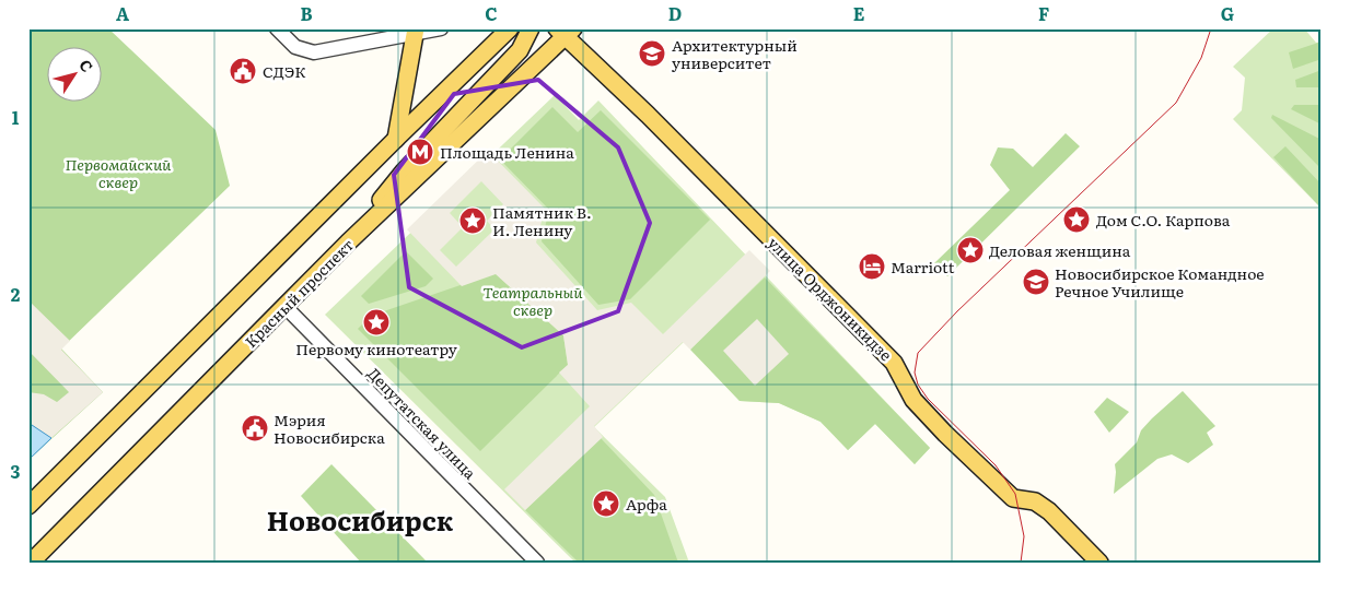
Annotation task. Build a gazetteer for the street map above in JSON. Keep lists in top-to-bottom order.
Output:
{
  "streets": {
    "main road": ["Красный проспект", "улица Орджоникидзе"],
    "street": ["Депутатская улица"]
  },
  "crossings": [
    ["Красный проспект", "улица Орджоникидзе"],
    ["Красный проспект", "Депутатская улица"]
  ],
  "districts": ["Новосибирск"],
  "parks": ["Первомайский сквер", "Театральный сквер"],
  "places": {
    "school or university": ["Архитектурный университет", "Новосибирское Командное Речное Училище"],
    "public building": ["СДЭК", "Мэрия Новосибирска"],
    "metro station": ["Площадь Ленина"],
    "place": [
      "Дом С.О. Карпова",
      "Памятник В. И. Ленину",
      "Деловая женщина",
      "Первому кинотеатру",
      "Арфа"
    ],
    "hotel": ["Marriott"]
  },
  "north": "top right",
  "grid": {
    "columns": [
      "A",
      "B",
      "C",
      "D",
      "E",
      "F",
      "G"
    ],
    "rows": ["1", "2", "3"]
  }
}
